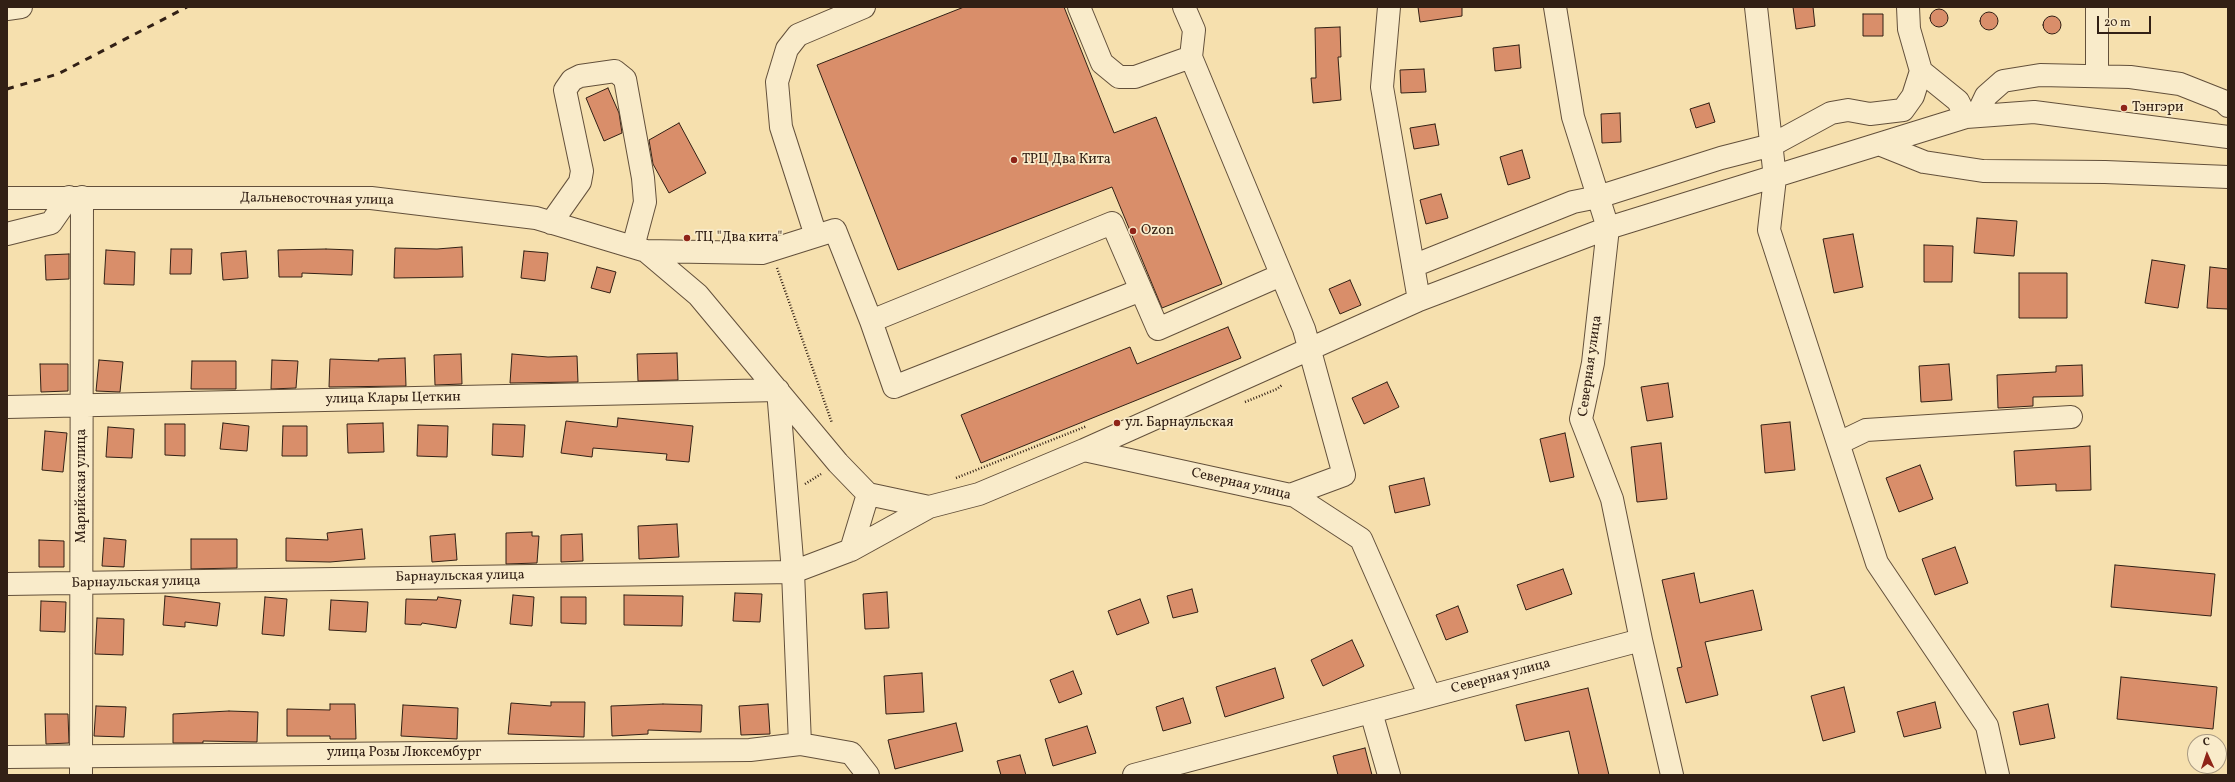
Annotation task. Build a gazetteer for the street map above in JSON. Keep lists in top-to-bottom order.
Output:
{
  "streets": {
    "street": [
      "Дальневосточная улица",
      "Северная улица",
      "улица Клары Цеткин",
      "Марийская улица",
      "Барнаульская улица",
      "улица Розы Люксембург"
    ]
  },
  "crossings": [
    ["Дальневосточная улица", "Марийская улица"],
    ["улица Клары Цеткин", "Марийская улица"],
    ["Марийская улица", "Барнаульская улица"],
    ["Марийская улица", "улица Розы Люксембург"]
  ],
  "places": [
    "Тэнгэри",
    "ТРЦ Два Кита",
    "Ozon",
    "ТЦ \"Два кита\"",
    "ул. Барнаульская"
  ],
  "scale_bar": "20 m",
  "north": "top"
}
